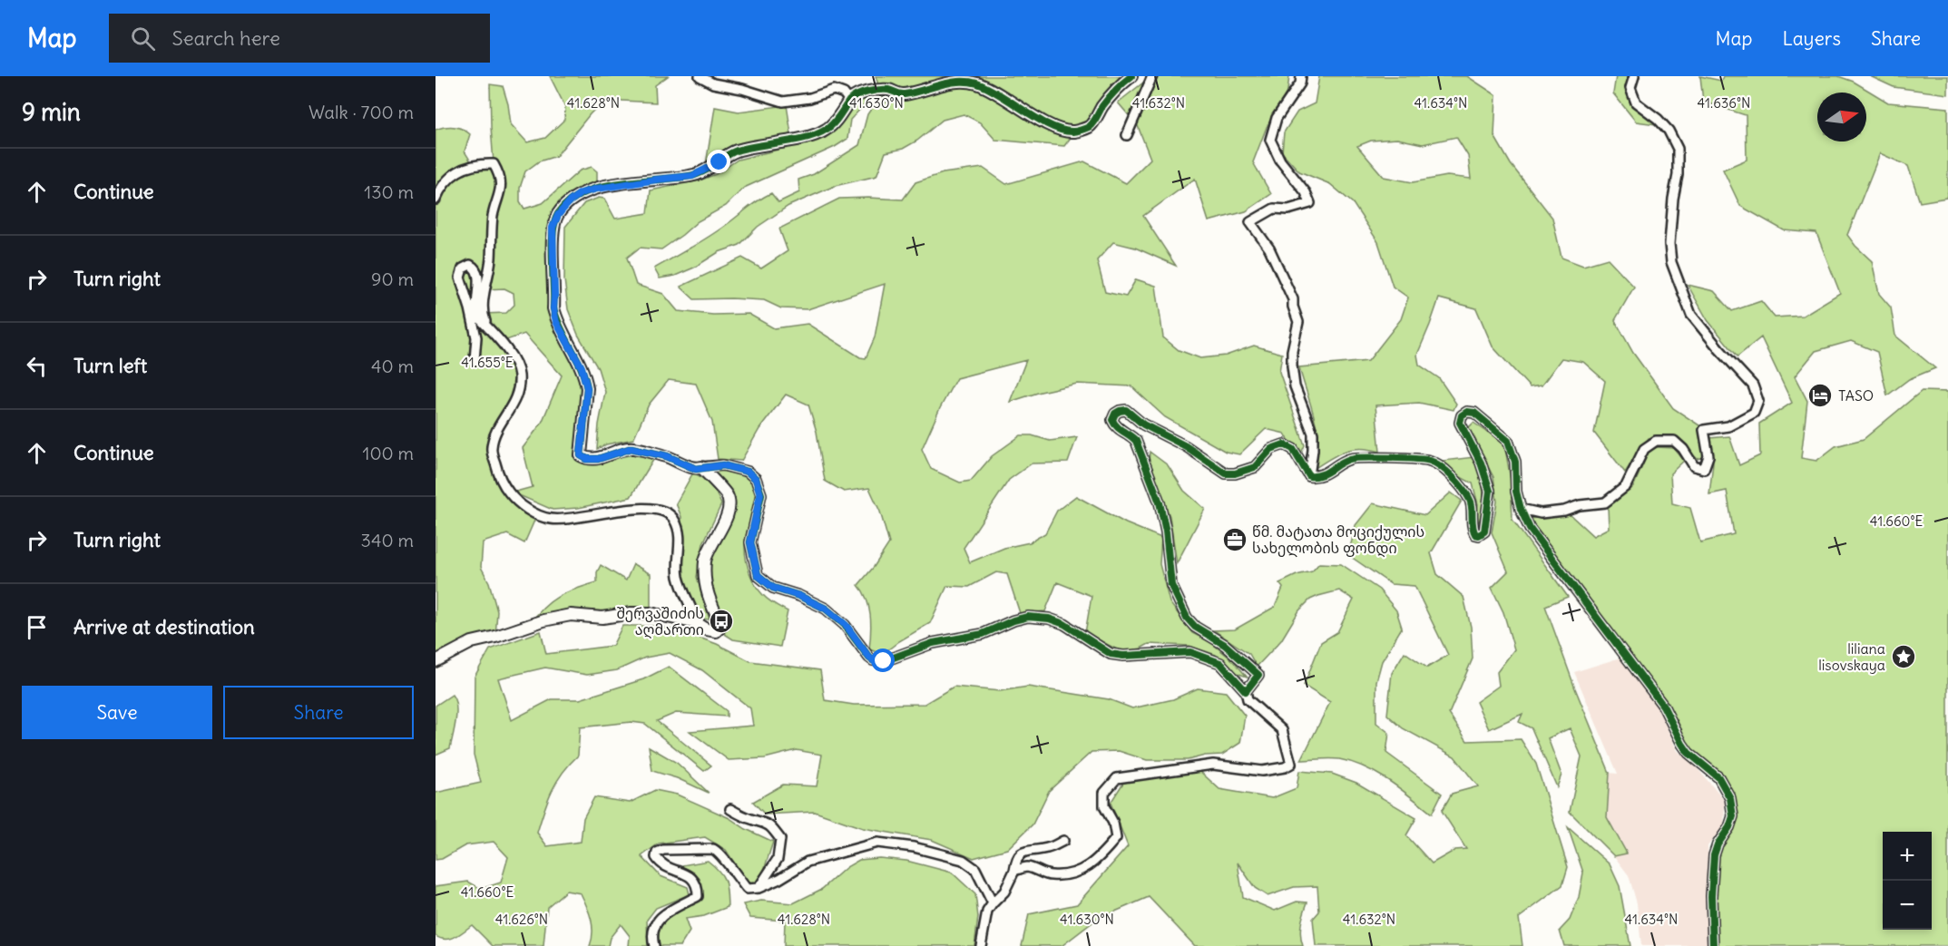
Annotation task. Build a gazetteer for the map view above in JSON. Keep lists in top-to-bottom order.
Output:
{
  "places": {
    "hotel": ["TASO"],
    "office": ["წმ. მატათა მოციქულის სახელობის ფონდი"],
    "bus stop": ["შერვაშიძის აღმართი"],
    "place": ["liliana lisovskaya"]
  },
  "north": "right",
  "page": {
    "header": "Map",
    "search": "Search here",
    "nav": ["Map", "Layers", "Share"],
    "heading": ["9 min", "Walk · 700 m"],
    "list": [
      ["Continue", "130 m"],
      ["Turn right", "90 m"],
      ["Turn left", "40 m"],
      ["Continue", "100 m"],
      ["Turn right", "340 m"],
      "Arrive at destination"
    ],
    "buttons": ["Save", "Share"],
    "map_buttons": ["+", "−"]
  },
  "coordinates": [
    "41.628°N",
    "41.630°N",
    "41.632°N",
    "41.634°N",
    "41.636°N",
    "41.655°E",
    "41.660°E",
    "41.626°N"
  ]
}
